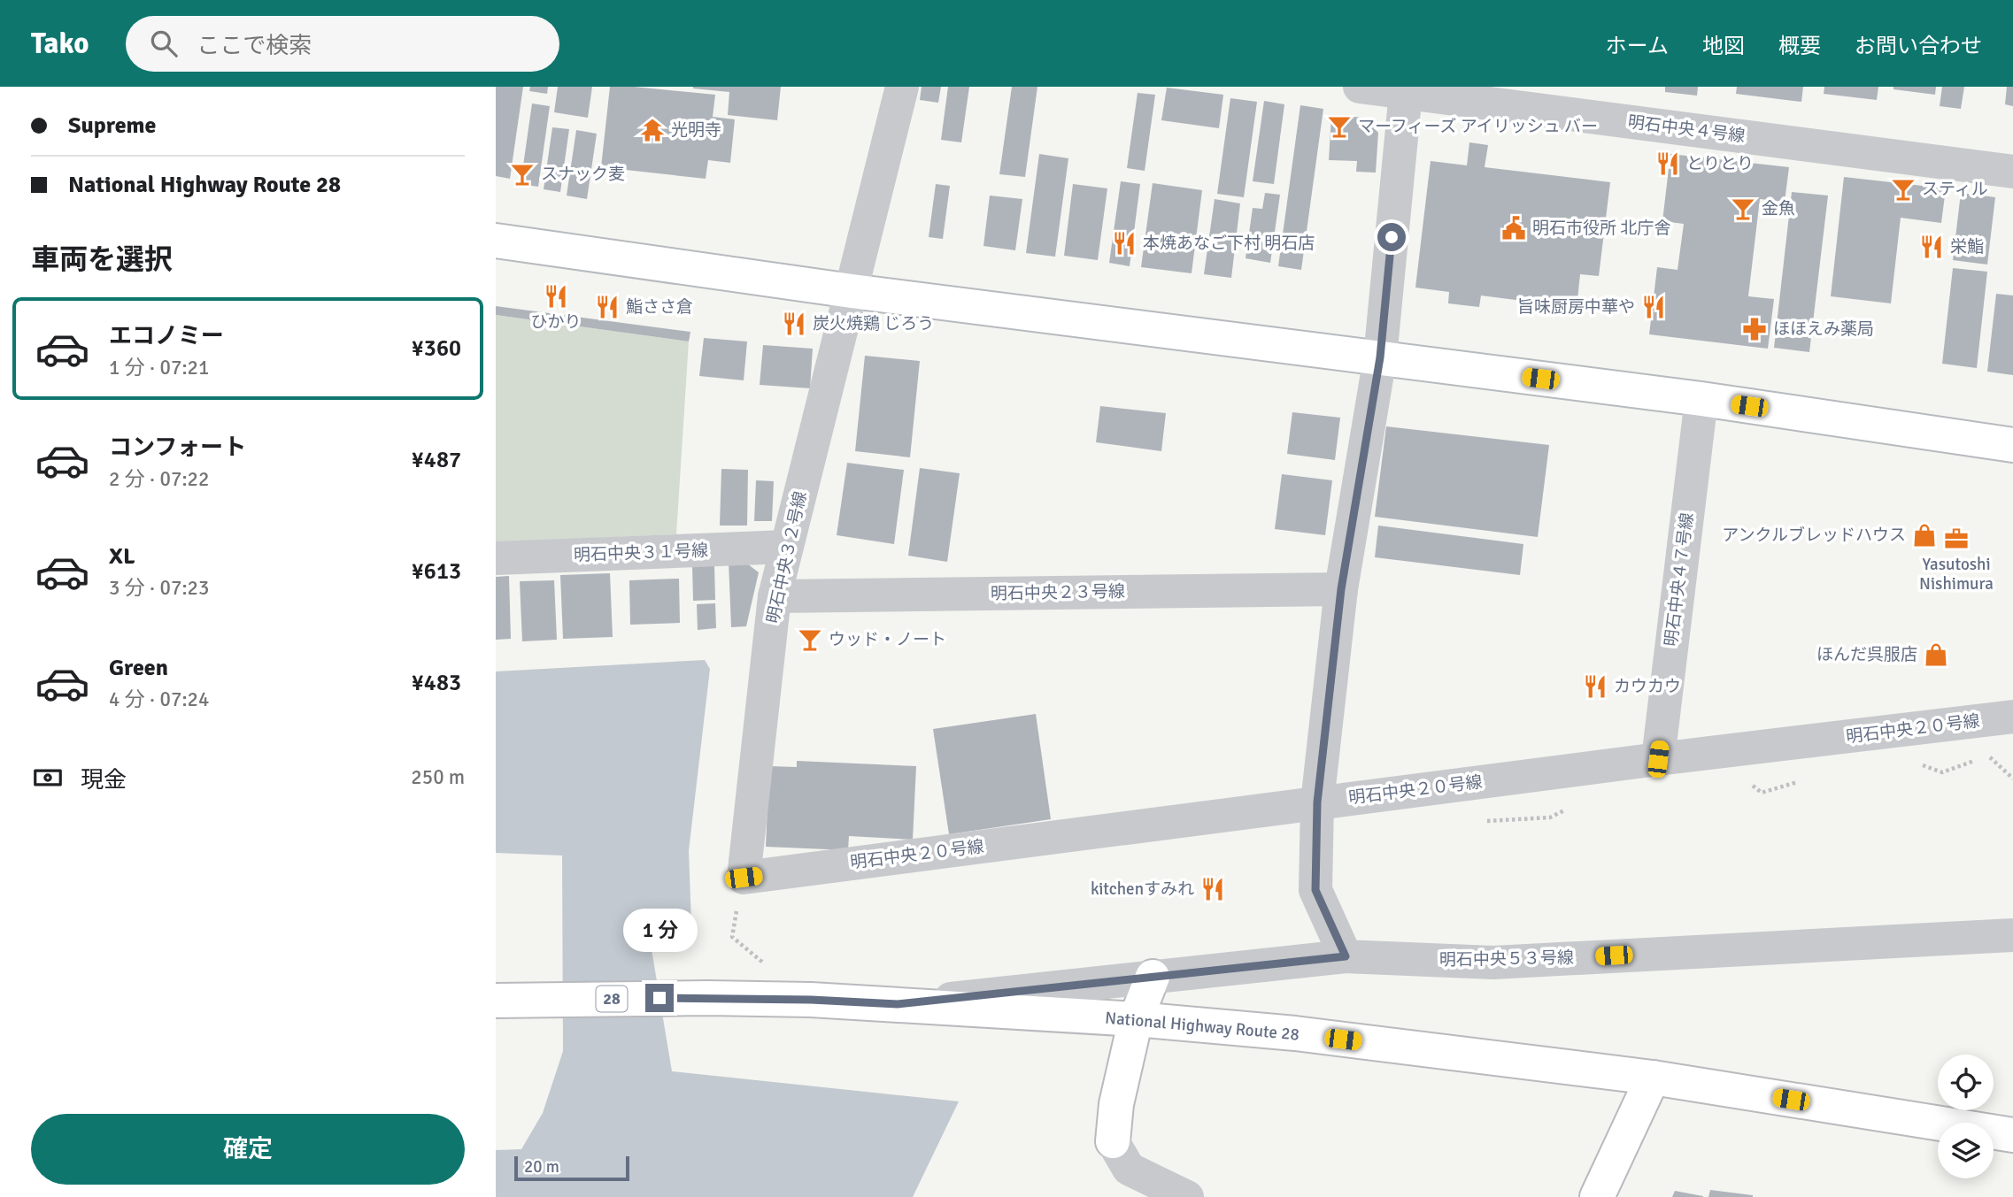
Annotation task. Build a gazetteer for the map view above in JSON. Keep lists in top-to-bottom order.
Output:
{
  "streets": {
    "main road": ["28", "National Highway Route 28"],
    "street": [
      "明石中央４号線",
      "明石中央３１号線",
      "明石中央３２号線",
      "明石中央４７号線",
      "明石中央２３号線",
      "明石中央２０号線",
      "明石中央５３号線"
    ]
  },
  "crossings": [
    ["明石中央３１号線", "明石中央３２号線"],
    ["明石中央３２号線", "明石中央２３号線"],
    ["明石中央３２号線", "明石中央２０号線"],
    ["明石中央４７号線", "明石中央２０号線"],
    ["明石中央５３号線", "National Highway Route 28"]
  ],
  "places": {
    "bar": [
      "マーフィーズ アイリッシュ バー",
      "スナック麦",
      "スティル",
      "金魚",
      "ウッド・ノート"
    ],
    "temple": ["光明寺"],
    "restaurant": [
      "とりとり",
      "本焼あなご下村 明石店",
      "栄鮨",
      "ひかり",
      "鮨ささ倉",
      "旨味厨房中華や",
      "炭火焼鶏 じろう",
      "カウカウ",
      "kitchenすみれ"
    ],
    "public building": ["明石市役所 北庁舎"],
    "pharmacy": ["ほほえみ薬局"],
    "shop": ["アンクルブレッドハウス", "ほんだ呉服店"],
    "office": ["Yasutoshi Nishimura"]
  },
  "scale_bar": "20 m",
  "page": {
    "header": "Tako",
    "search": "ここで検索",
    "nav": [
      "ホーム",
      "地図",
      "概要",
      "お問い合わせ"
    ],
    "banner": ["Supreme", "National Highway Route 28"],
    "heading": "車両を選択",
    "list": [
      {
        "name": "エコノミー",
        "note": "1 分 · 07:21",
        "value": "¥360"
      },
      {
        "name": "コンフォート",
        "note": "2 分 · 07:22",
        "value": "¥487"
      },
      {
        "name": "XL",
        "note": "3 分 · 07:23",
        "value": "¥613"
      },
      {
        "name": "Green",
        "note": "4 分 · 07:24",
        "value": "¥483"
      }
    ],
    "pay": ["現金", "250 m"],
    "bubble": "1 分",
    "buttons": "確定",
    "scale": "20 m"
  }
}
